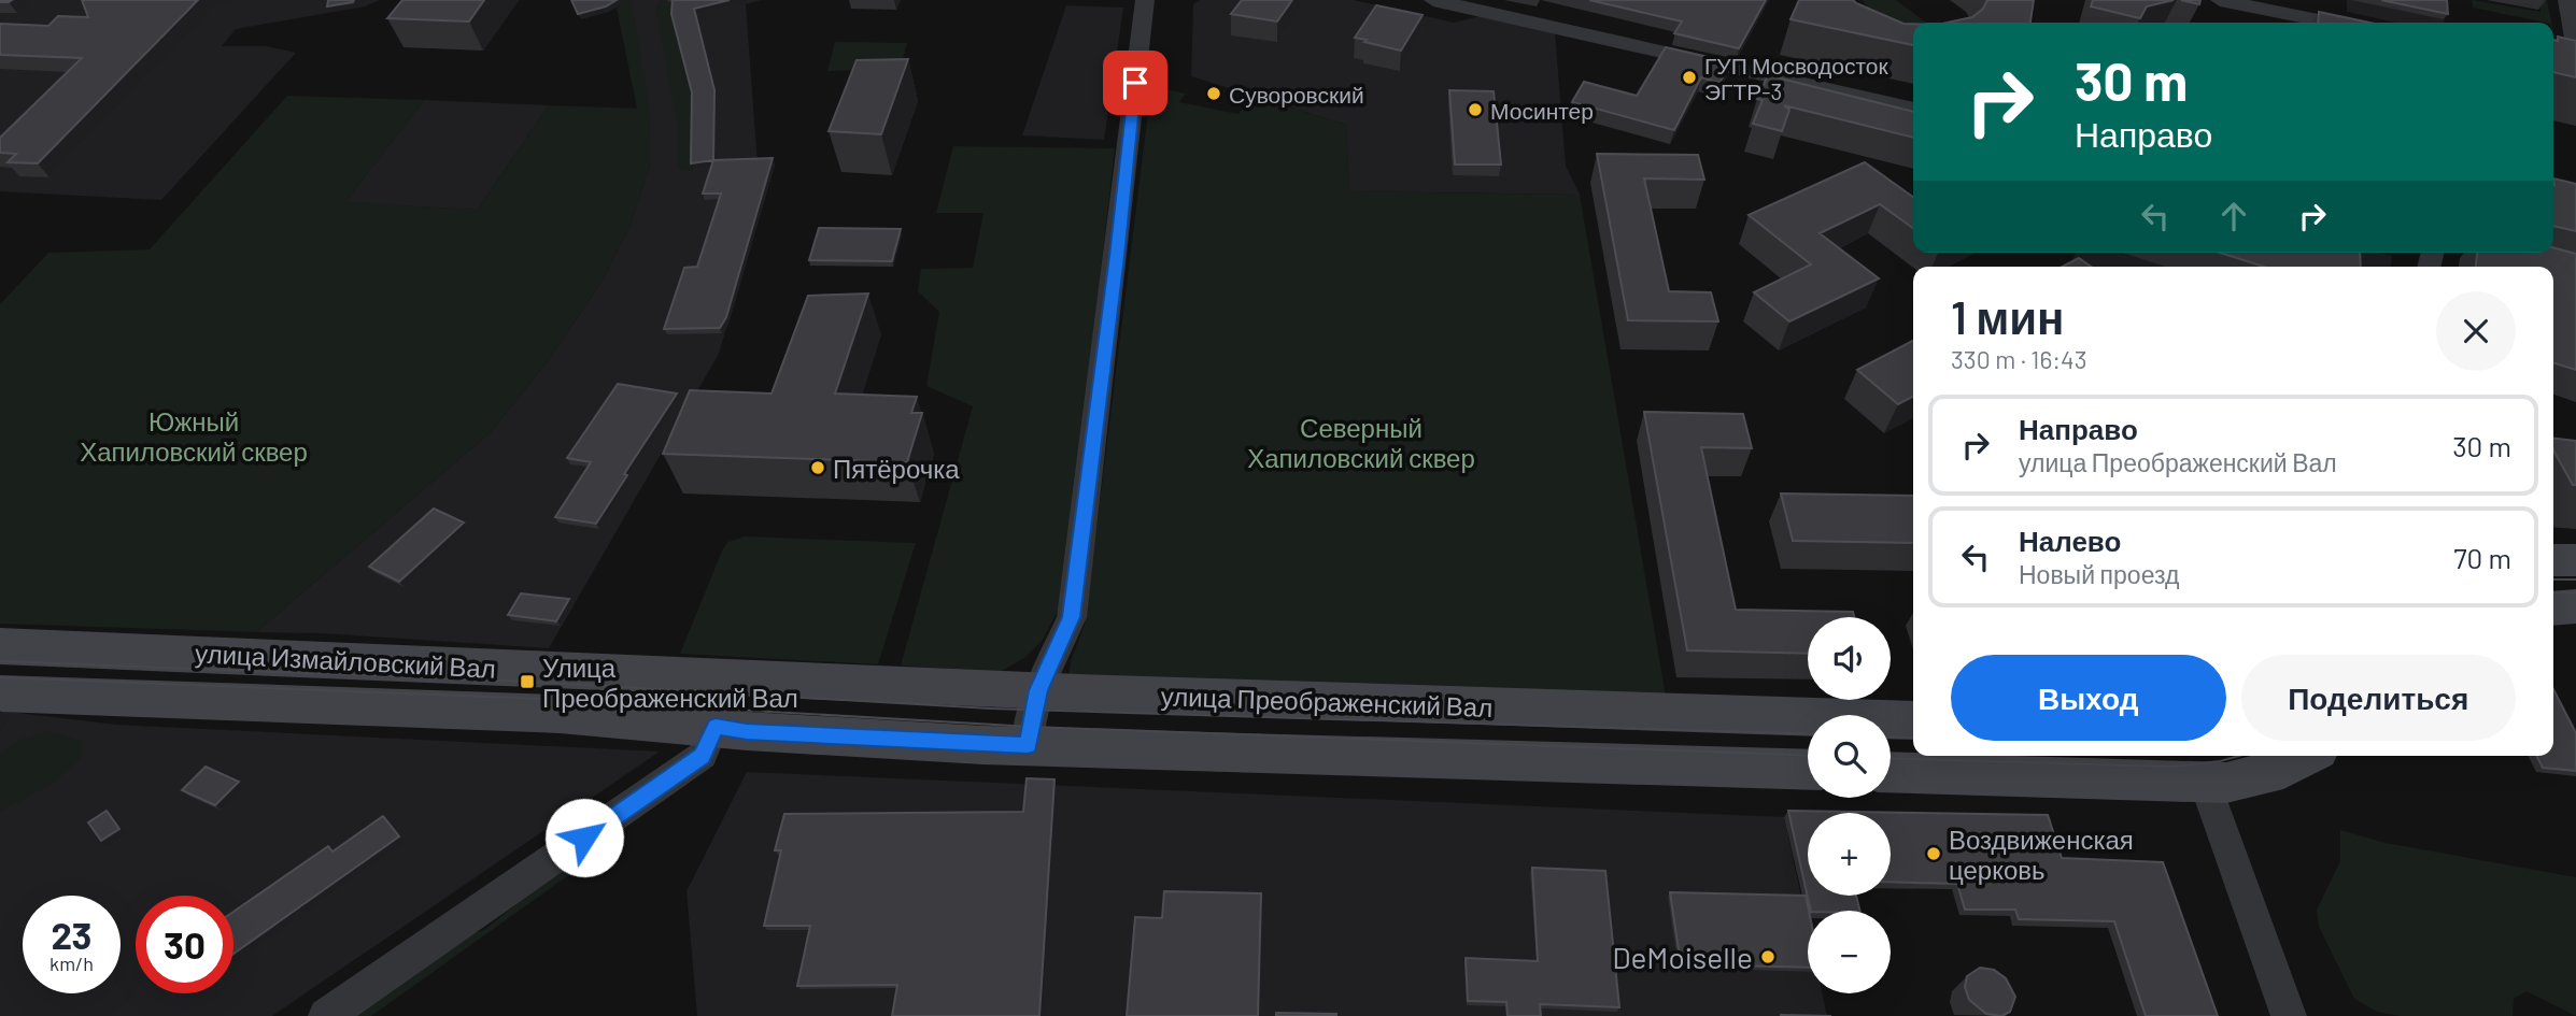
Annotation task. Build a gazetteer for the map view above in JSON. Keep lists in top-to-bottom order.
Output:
{
  "streets": {
    "main road": ["улица Измайловский Вал", "улица Преображенский Вал"]
  },
  "crossings": [
    ["улица Измайловский Вал", "улица Преображенский Вал"]
  ],
  "parks": ["Южный Хапиловский сквер", "Северный Хапиловский сквер"],
  "places": {
    "other": [
      "ГУП Мосводосток ЭГТР-3",
      "Суворовский",
      "Мосинтер",
      "Пятёрочка",
      "Воздвиженская церковь",
      "DeMoiselle"
    ],
    "transit": ["Улица Преображенский Вал"]
  },
  "page": {
    "turn": ["30 m", "Направо"],
    "heading": ["1 мин", "330 m · 16:43"],
    "list": [
      {
        "name": "Направо",
        "note": "улица Преображенский Вал",
        "value": "30 m"
      },
      {
        "name": "Налево",
        "note": "Новый проезд",
        "value": "70 m"
      }
    ],
    "map_buttons": ["+", "−"],
    "buttons": ["Выход", "Поделиться"],
    "speed": "23 km/h",
    "limit": "30"
  }
}
